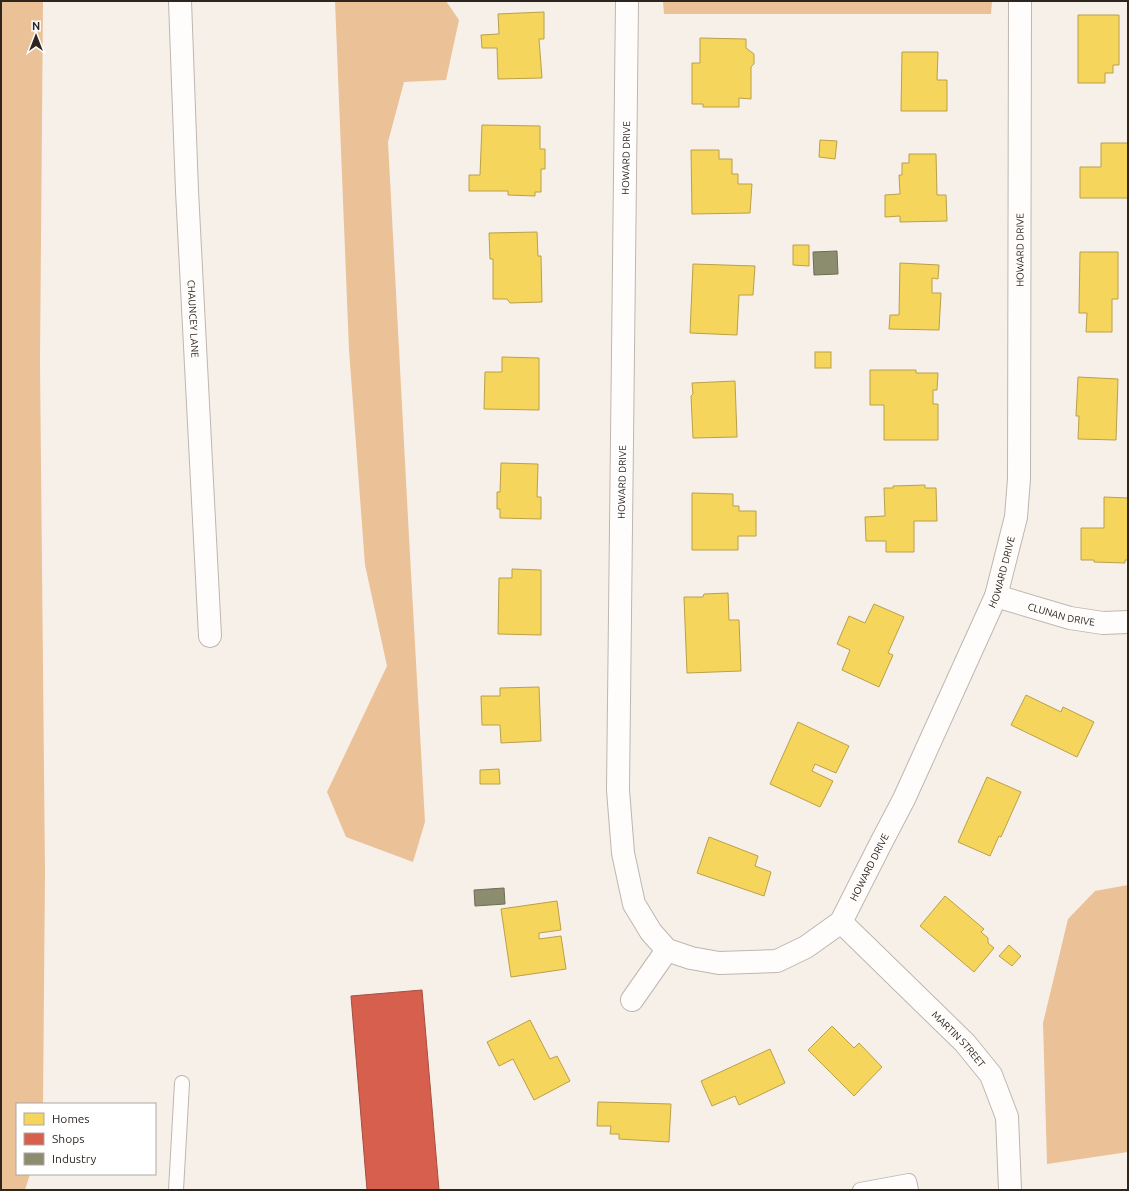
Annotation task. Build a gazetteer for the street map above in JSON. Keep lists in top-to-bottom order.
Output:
{
  "streets": {
    "street": [
      "HOWARD DRIVE",
      "CHAUNCEY LANE",
      "CLUNAN DRIVE",
      "MARTIN STREET"
    ]
  },
  "crossings": [
    ["HOWARD DRIVE", "CLUNAN DRIVE"],
    ["HOWARD DRIVE", "MARTIN STREET"]
  ],
  "legend": ["Homes", "Shops", "Industry"],
  "north": "top"
}
